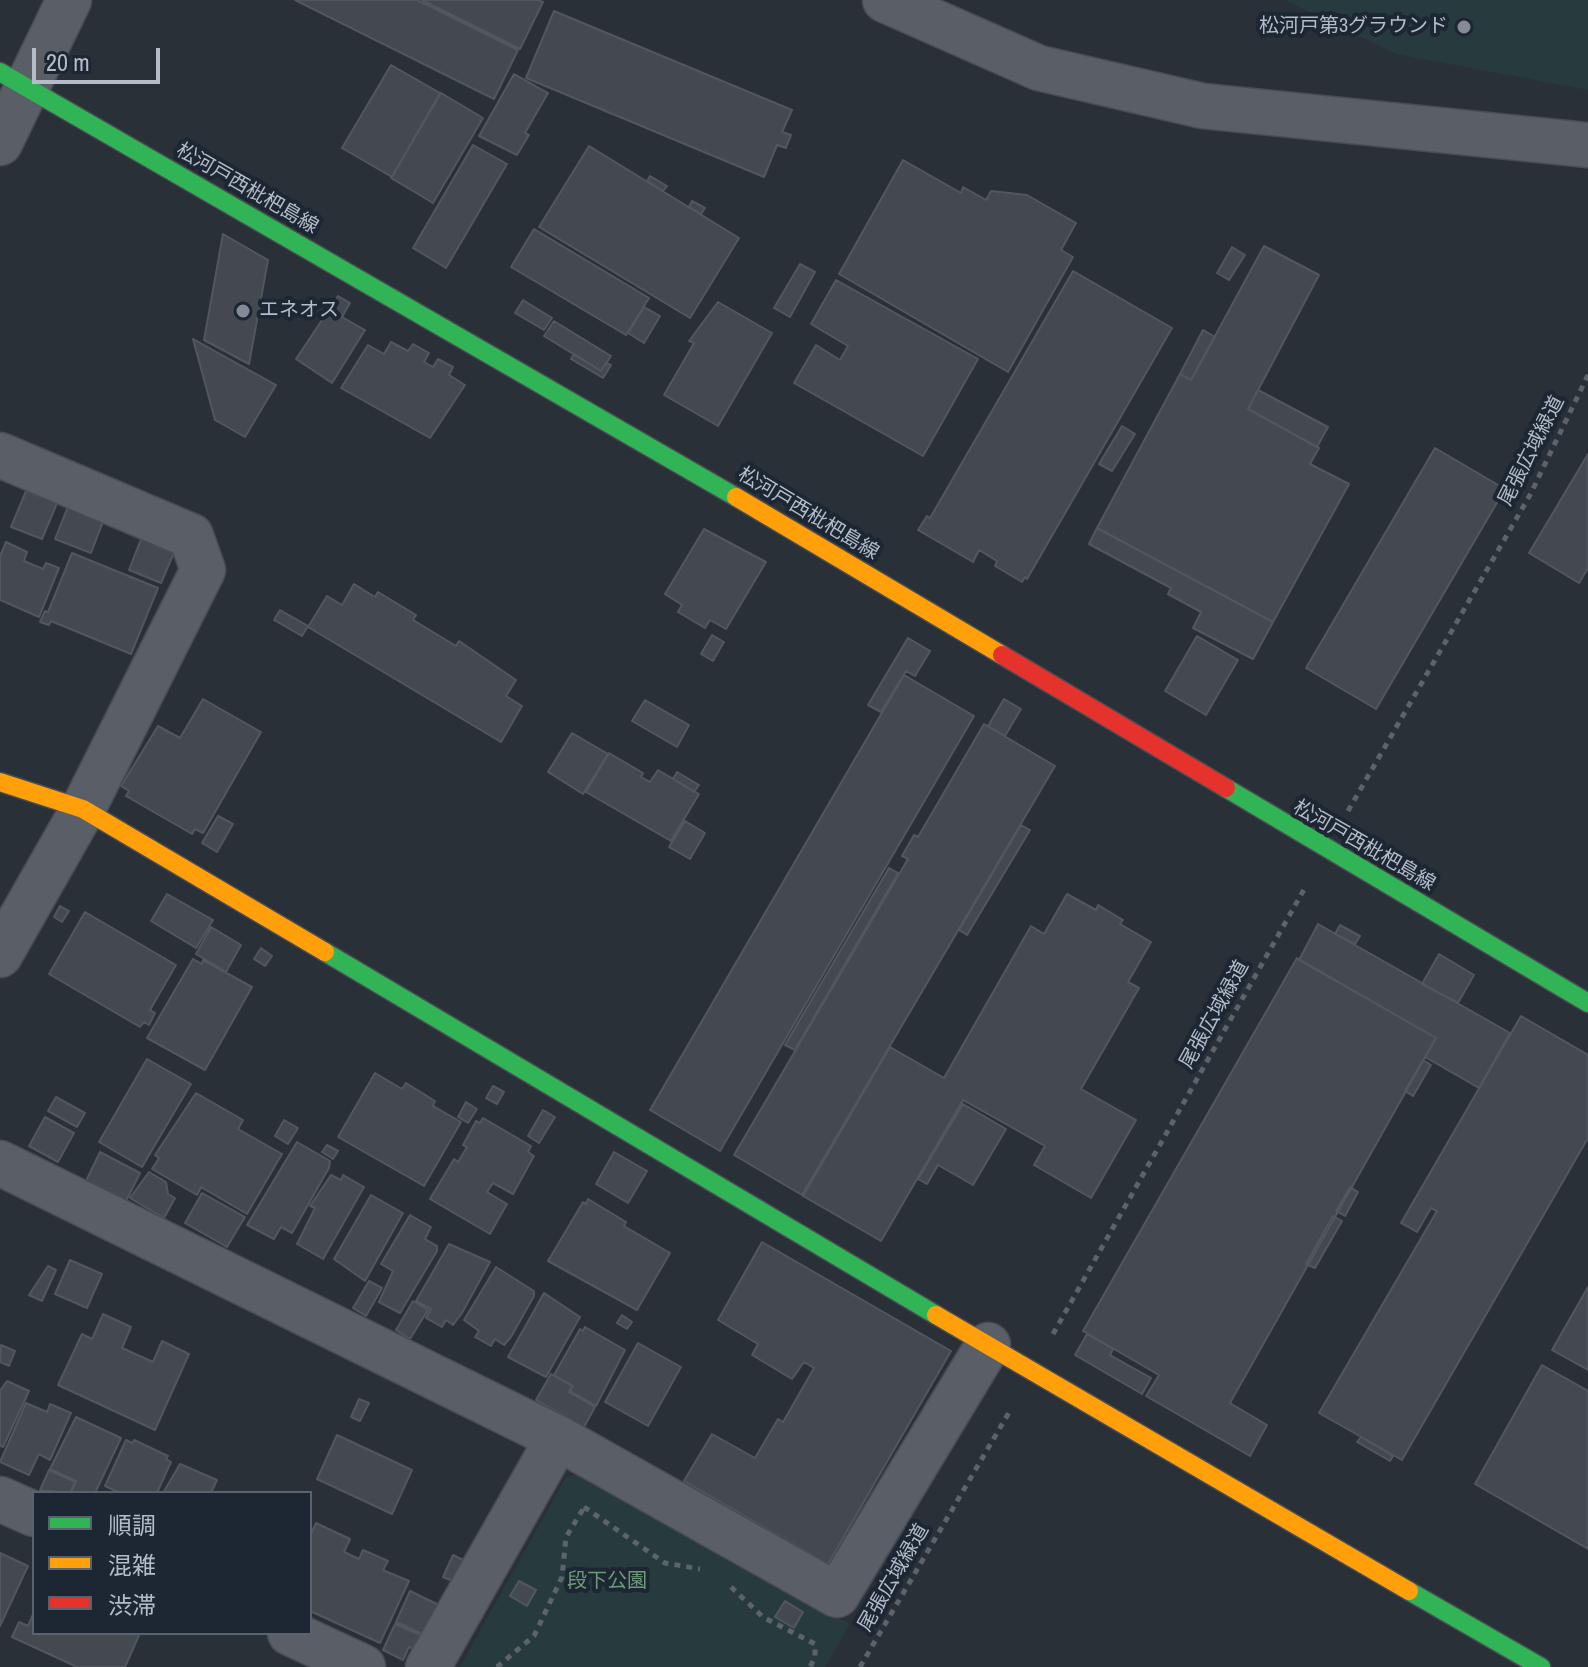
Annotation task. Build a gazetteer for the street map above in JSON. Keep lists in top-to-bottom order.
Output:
{
  "streets": {
    "main road": ["松河戸西枇杷島線"],
    "path": ["尾張広域緑道"]
  },
  "crossings": [
    ["松河戸西枇杷島線", "尾張広域緑道"]
  ],
  "parks": ["段下公園"],
  "places": ["松河戸第3グラウンド", "エネオス"],
  "legend": ["順調", "混雑", "渋滞"],
  "scale_bar": "20 m"
}
